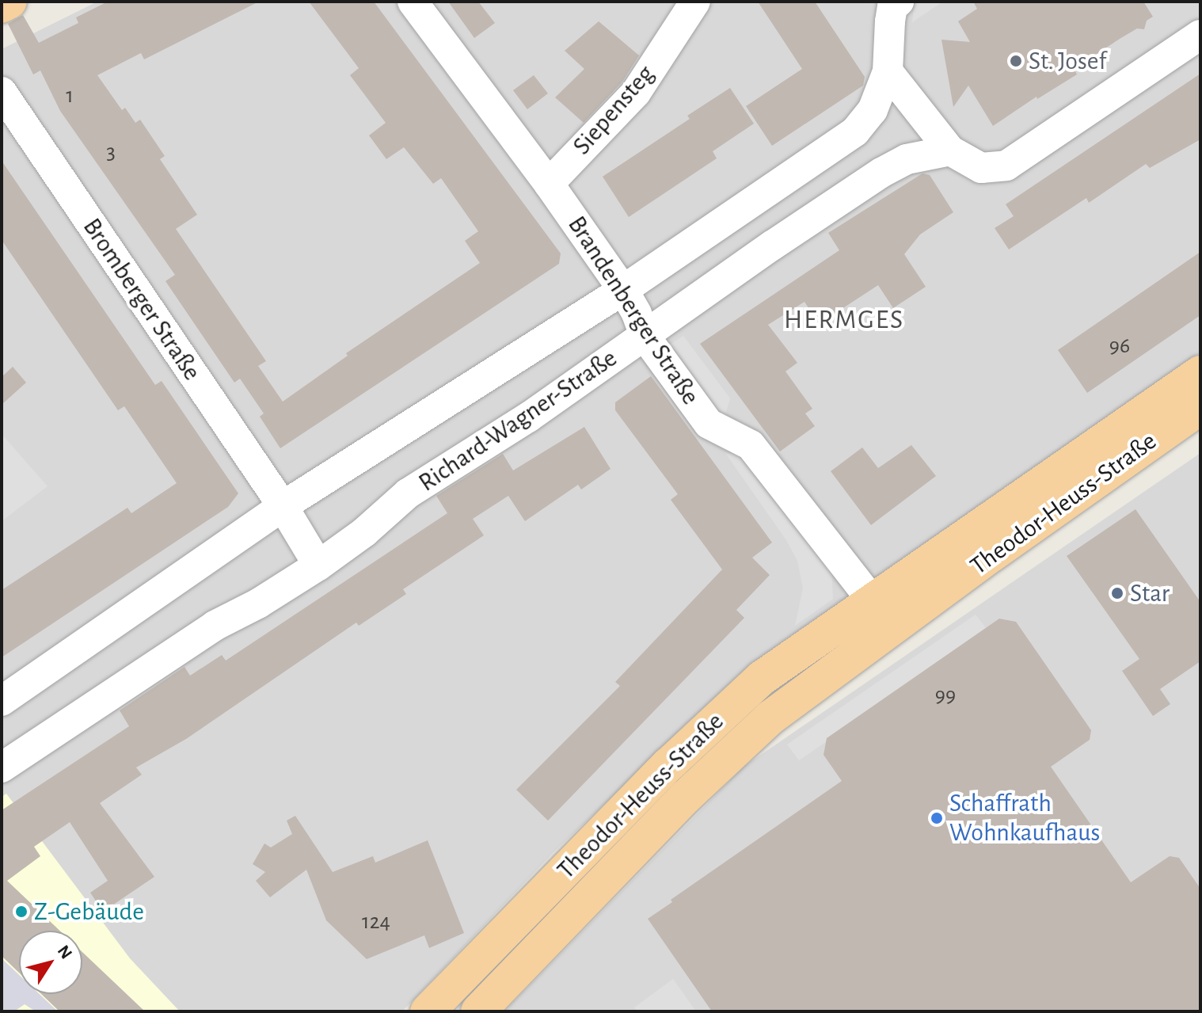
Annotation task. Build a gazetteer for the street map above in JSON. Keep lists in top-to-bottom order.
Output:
{
  "streets": {
    "main road": ["Theodor-Heuss-Straße"],
    "street": [
      "Siepensteg",
      "Bromberger Straße",
      "Brandenberger Straße",
      "Richard-Wagner-Straße"
    ]
  },
  "crossings": [
    ["Siepensteg", "Brandenberger Straße"],
    ["Bromberger Straße", "Richard-Wagner-Straße"],
    ["Brandenberger Straße", "Richard-Wagner-Straße"],
    ["Brandenberger Straße", "Theodor-Heuss-Straße"]
  ],
  "districts": ["HERMGES"],
  "places": [
    "St. Josef",
    "Star",
    "Schaffrath Wohnkaufhaus",
    "Z-Gebäude"
  ],
  "house_numbers": [
    "1",
    "3",
    "96",
    "99",
    "124"
  ],
  "north": "top right"
}
